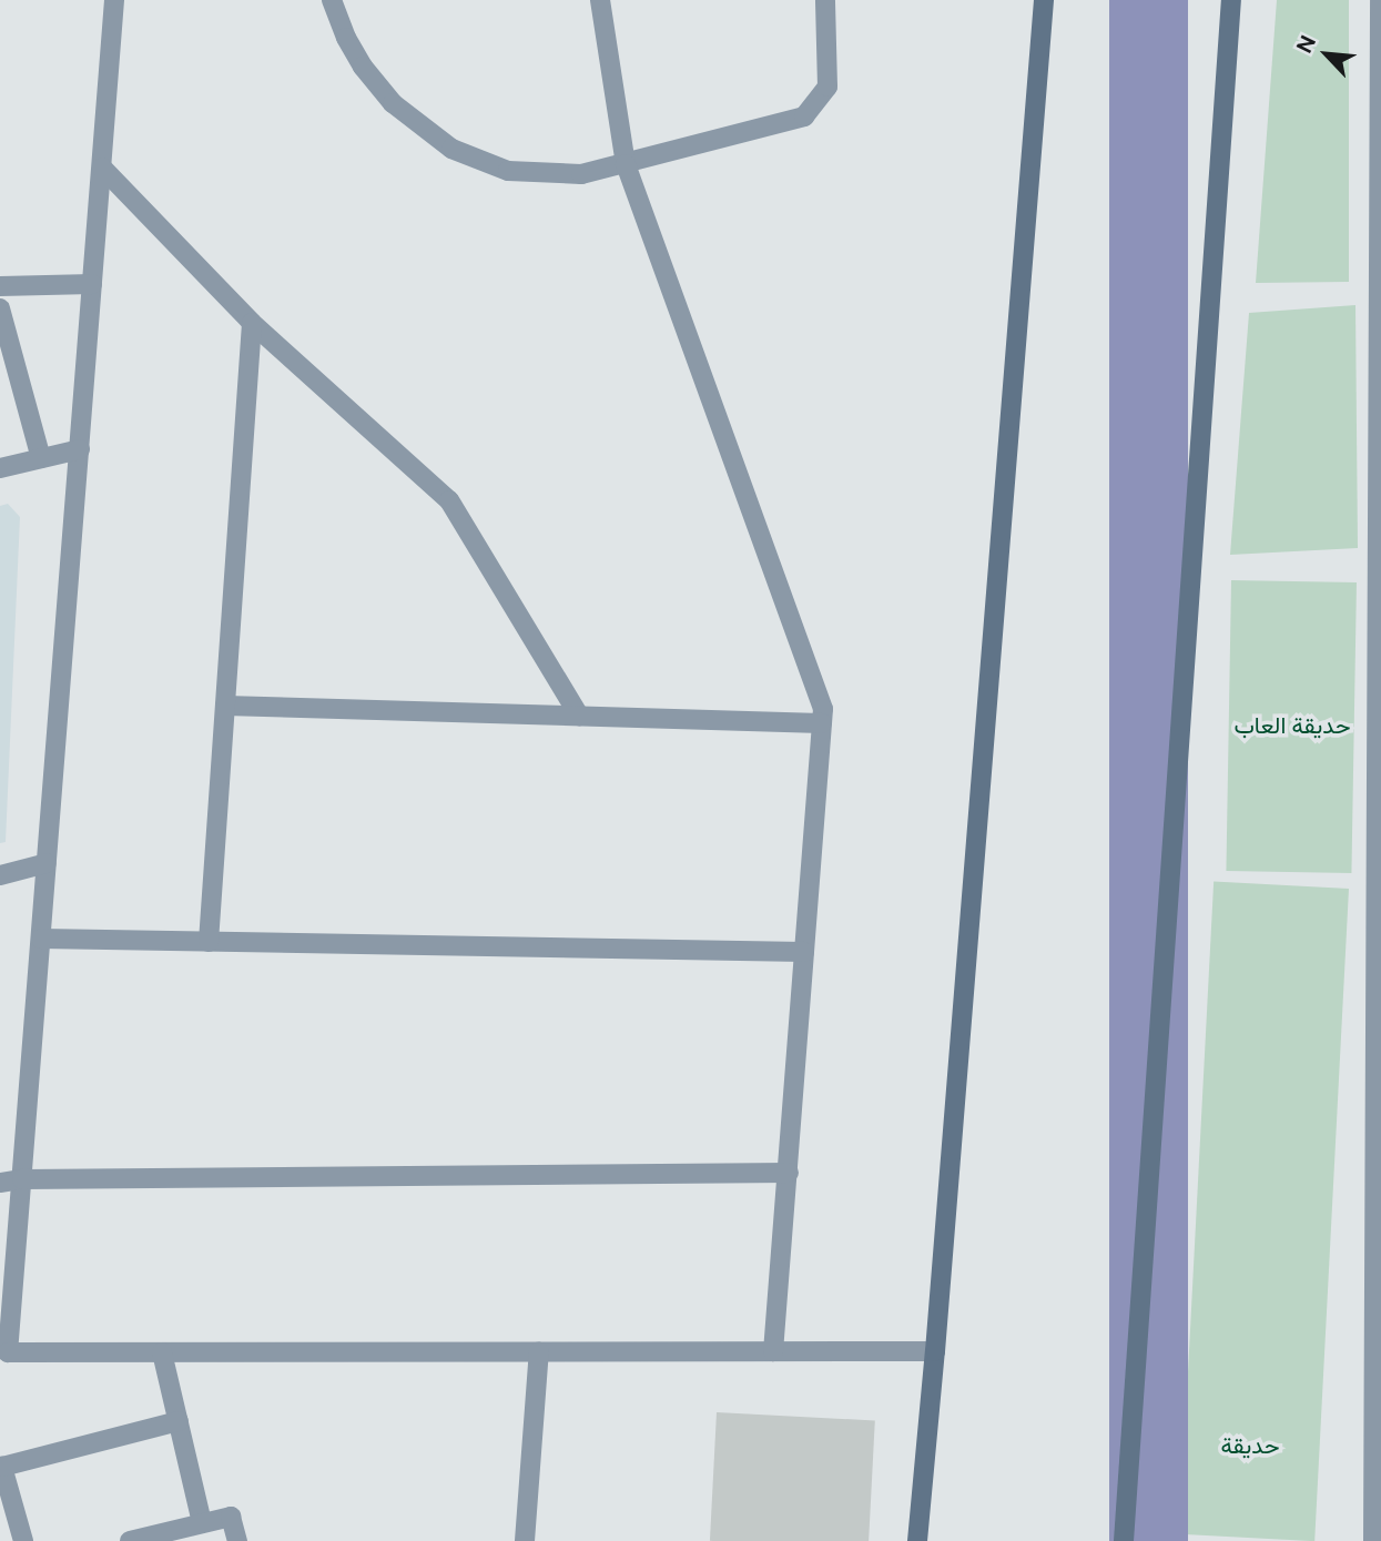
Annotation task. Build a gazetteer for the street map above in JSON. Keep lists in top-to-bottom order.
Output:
{
  "parks": ["حديقة العاب", "حديقة"],
  "north": "top left"
}
